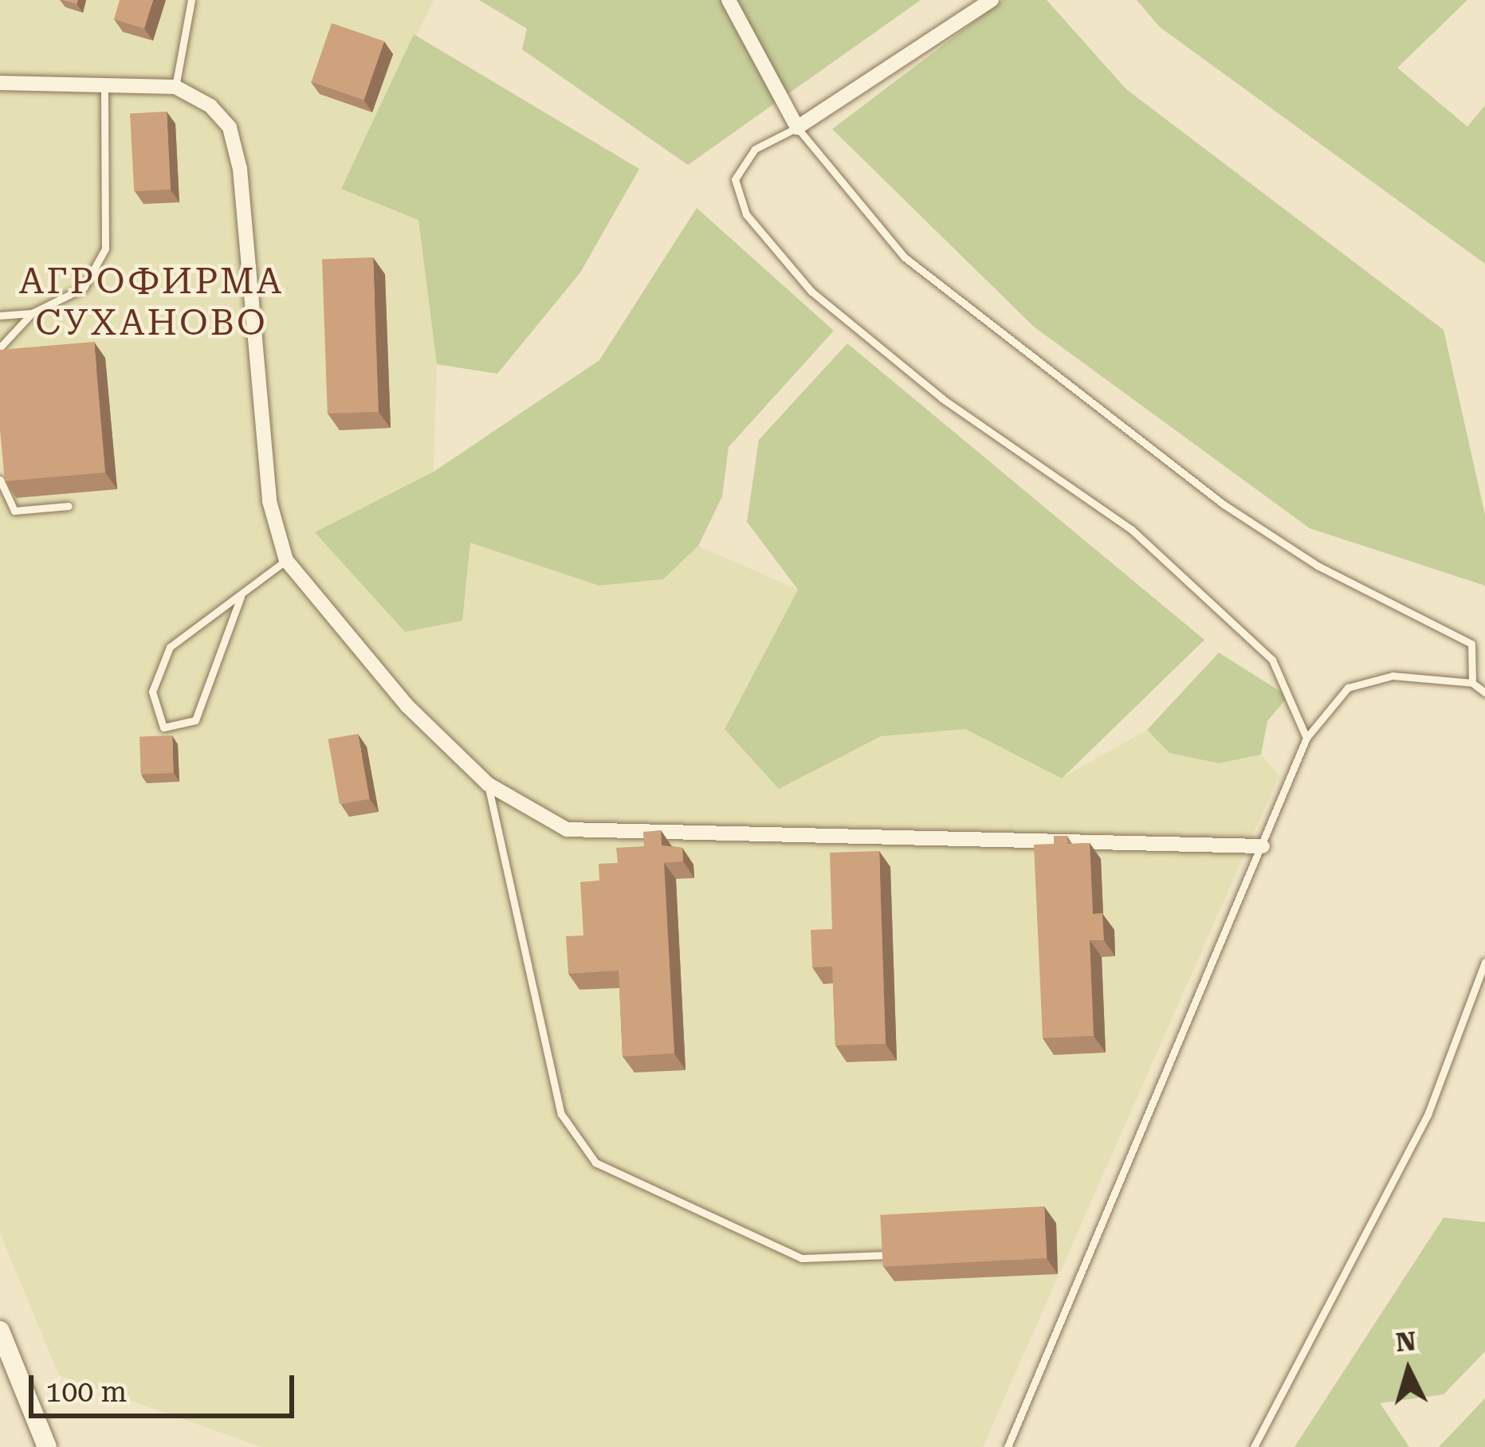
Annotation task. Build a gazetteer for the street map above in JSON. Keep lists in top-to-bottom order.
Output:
{
  "districts": ["АГРОФИРМА СУХАНОВО"],
  "scale_bar": "100 m",
  "north": "top"
}
